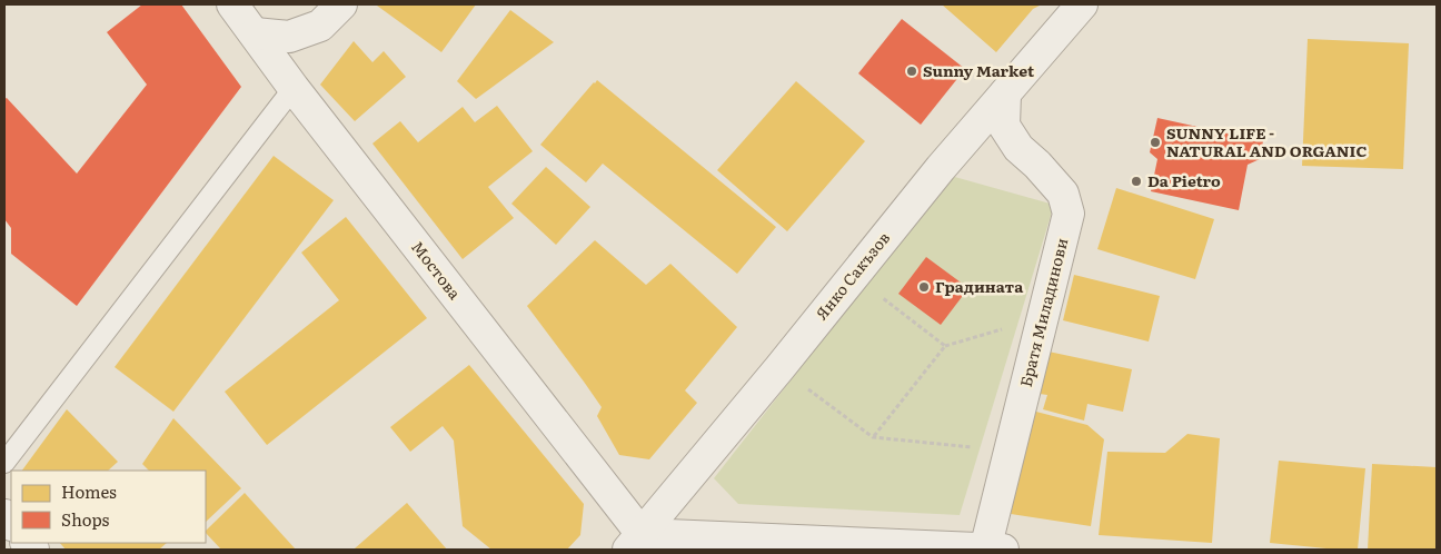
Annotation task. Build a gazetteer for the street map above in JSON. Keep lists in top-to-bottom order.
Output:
{
  "streets": {
    "street": ["Мостова", "Янко Сакъзов", "Братя Миладинови"]
  },
  "crossings": [
    ["Мостова", "Янко Сакъзов"],
    ["Янко Сакъзов", "Братя Миладинови"]
  ],
  "places": [
    "Sunny Market",
    "SUNNY LIFE - NATURAL AND ORGANIC",
    "Da Pietro",
    "Градината"
  ],
  "legend": ["Homes", "Shops"]
}
